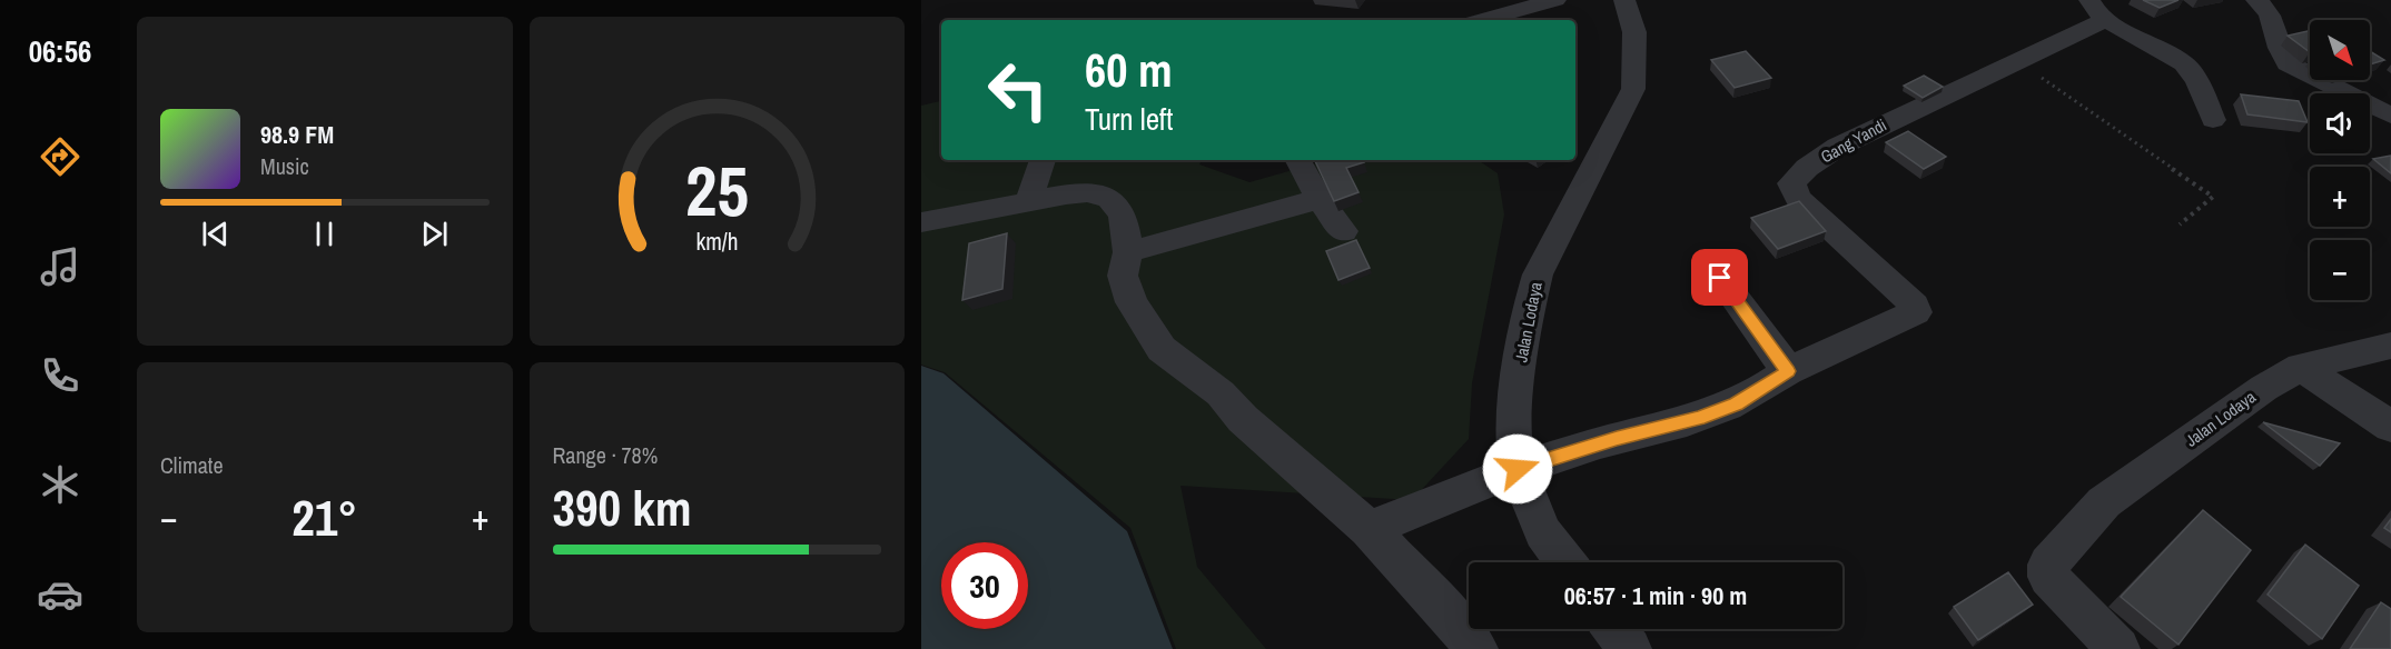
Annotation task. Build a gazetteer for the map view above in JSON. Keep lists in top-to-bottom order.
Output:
{
  "streets": {
    "street": ["Gang Yandi", "Jalan Lodaya"]
  },
  "north": "bottom right",
  "page": {
    "tabs": "06:56",
    "map_buttons": ["+", "−"],
    "turn": ["60 m", "Turn left"],
    "song": ["98.9 FM", "Music"],
    "tile": [
      "Climate",
      ["Range · 78%", "390 km"]
    ],
    "heat": ["−", "21°", "+"],
    "limit": "30",
    "trip": "06:57 · 1 min · 90 m",
    "gauge": ["25", "km/h"]
  }
}
